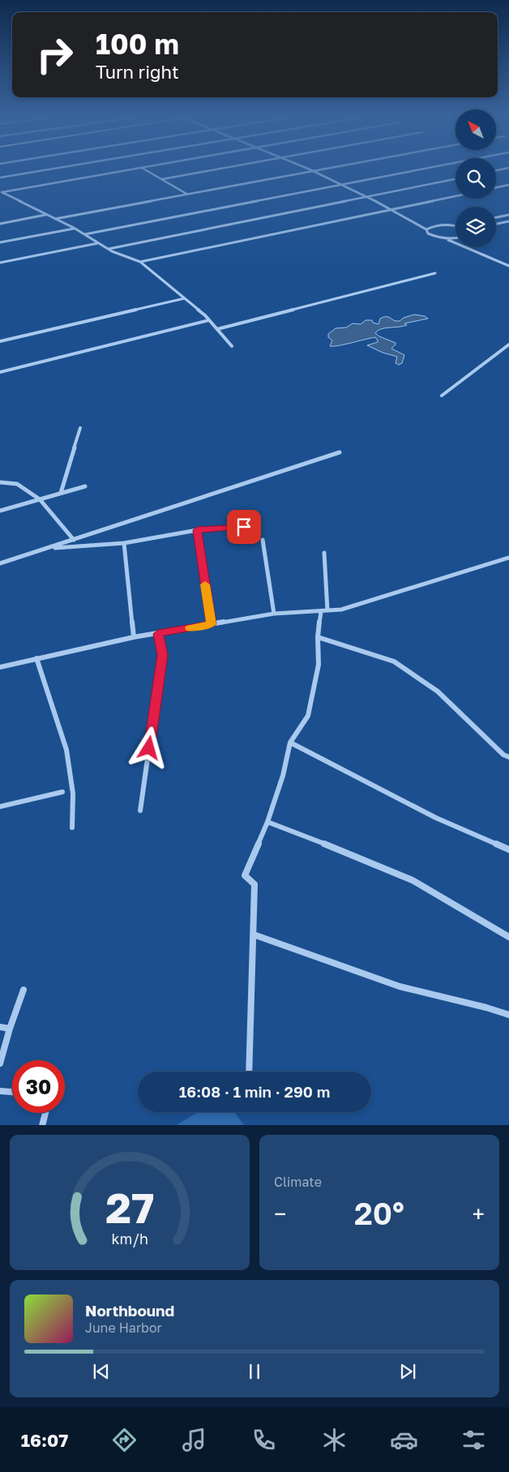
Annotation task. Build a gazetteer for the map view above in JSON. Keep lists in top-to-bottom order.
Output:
{
  "north": "top left",
  "page": {
    "turn": ["100 m", "Turn right"],
    "limit": "30",
    "trip": "16:08 · 1 min · 290 m",
    "tile": "Climate",
    "heat": ["−", "20°", "+"],
    "song": ["Northbound", "June Harbor"],
    "tabs": "16:07",
    "gauge": ["27", "km/h"]
  }
}
